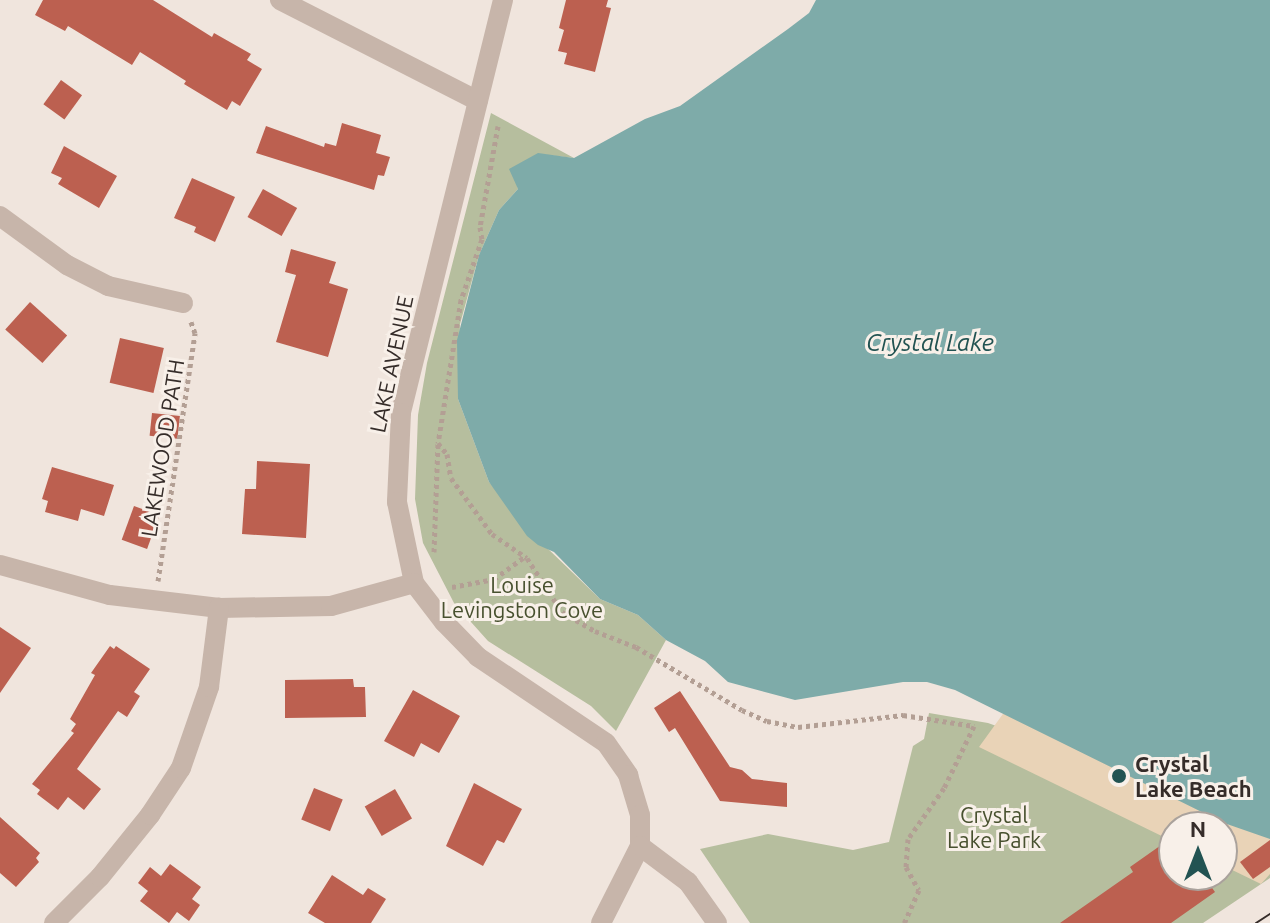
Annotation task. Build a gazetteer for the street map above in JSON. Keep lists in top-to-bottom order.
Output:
{
  "streets": {
    "street": ["LAKE AVENUE"],
    "path": ["LAKEWOOD PATH"]
  },
  "water": ["Crystal Lake"],
  "parks": ["Louise Levingston Cove", "Crystal Lake Park"],
  "places": ["Crystal Lake Beach"],
  "north": "top"
}
